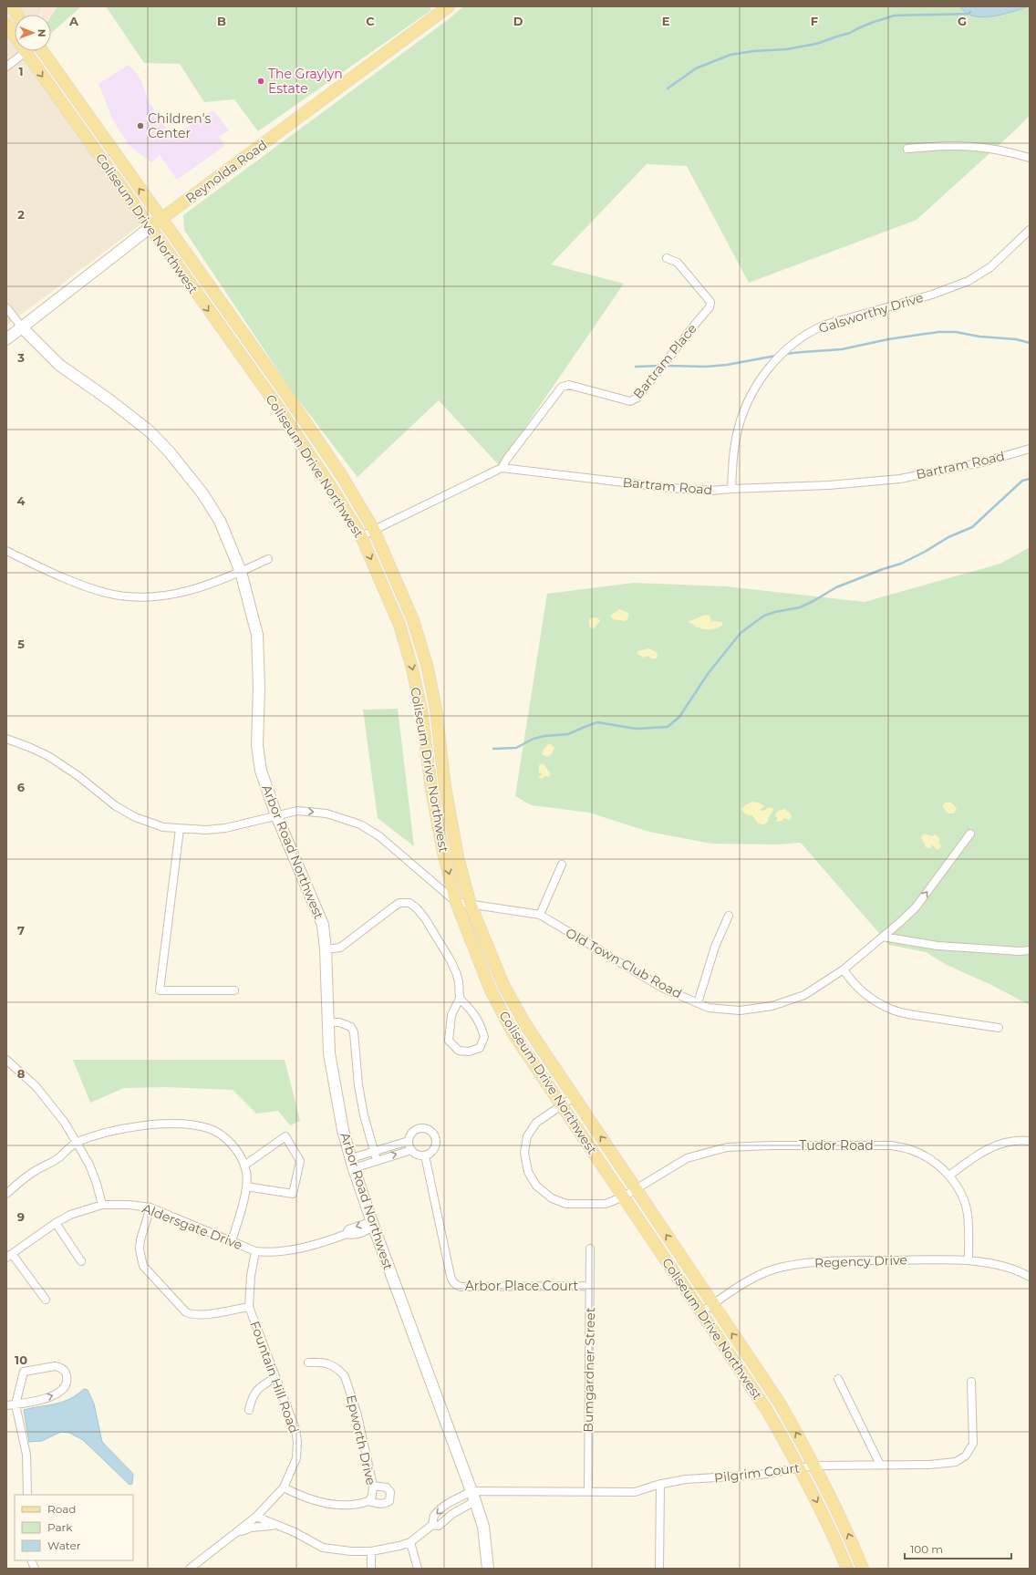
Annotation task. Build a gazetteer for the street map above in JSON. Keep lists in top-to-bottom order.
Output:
{
  "streets": {
    "main road": ["Reynolda Road", "Coliseum Drive Northwest"],
    "street": [
      "Galsworthy Drive",
      "Bartram Place",
      "Bartram Road",
      "Arbor Road Northwest",
      "Old Town Club Road",
      "Tudor Road",
      "Aldersgate Drive",
      "Regency Drive",
      "Arbor Place Court",
      "Bumgardner Street",
      "Fountain Hill Road",
      "Epworth Drive",
      "Pilgrim Court"
    ]
  },
  "crossings": [
    ["Reynolda Road", "Coliseum Drive Northwest"],
    ["Reynolda Road", "Arbor Road Northwest"],
    ["Coliseum Drive Northwest", "Old Town Club Road"],
    ["Coliseum Drive Northwest", "Tudor Road"],
    ["Coliseum Drive Northwest", "Regency Drive"],
    ["Coliseum Drive Northwest", "Pilgrim Court"],
    ["Galsworthy Drive", "Bartram Road"],
    ["Bartram Place", "Bartram Road"],
    ["Arbor Road Northwest", "Aldersgate Drive"],
    ["Arbor Road Northwest", "Pilgrim Court"],
    ["Tudor Road", "Regency Drive"],
    ["Aldersgate Drive", "Fountain Hill Road"],
    ["Arbor Place Court", "Bumgardner Street"],
    ["Bumgardner Street", "Pilgrim Court"],
    ["Fountain Hill Road", "Epworth Drive"]
  ],
  "places": ["The Graylyn Estate", "Children's Center"],
  "legend": ["Road", "Park", "Water"],
  "scale_bar": "100 m",
  "north": "right",
  "grid": {
    "columns": [
      "A",
      "B",
      "C",
      "D",
      "E",
      "F",
      "G"
    ],
    "rows": [
      "1",
      "2",
      "3",
      "4",
      "5",
      "6",
      "7",
      "8",
      "9",
      "10"
    ]
  }
}
